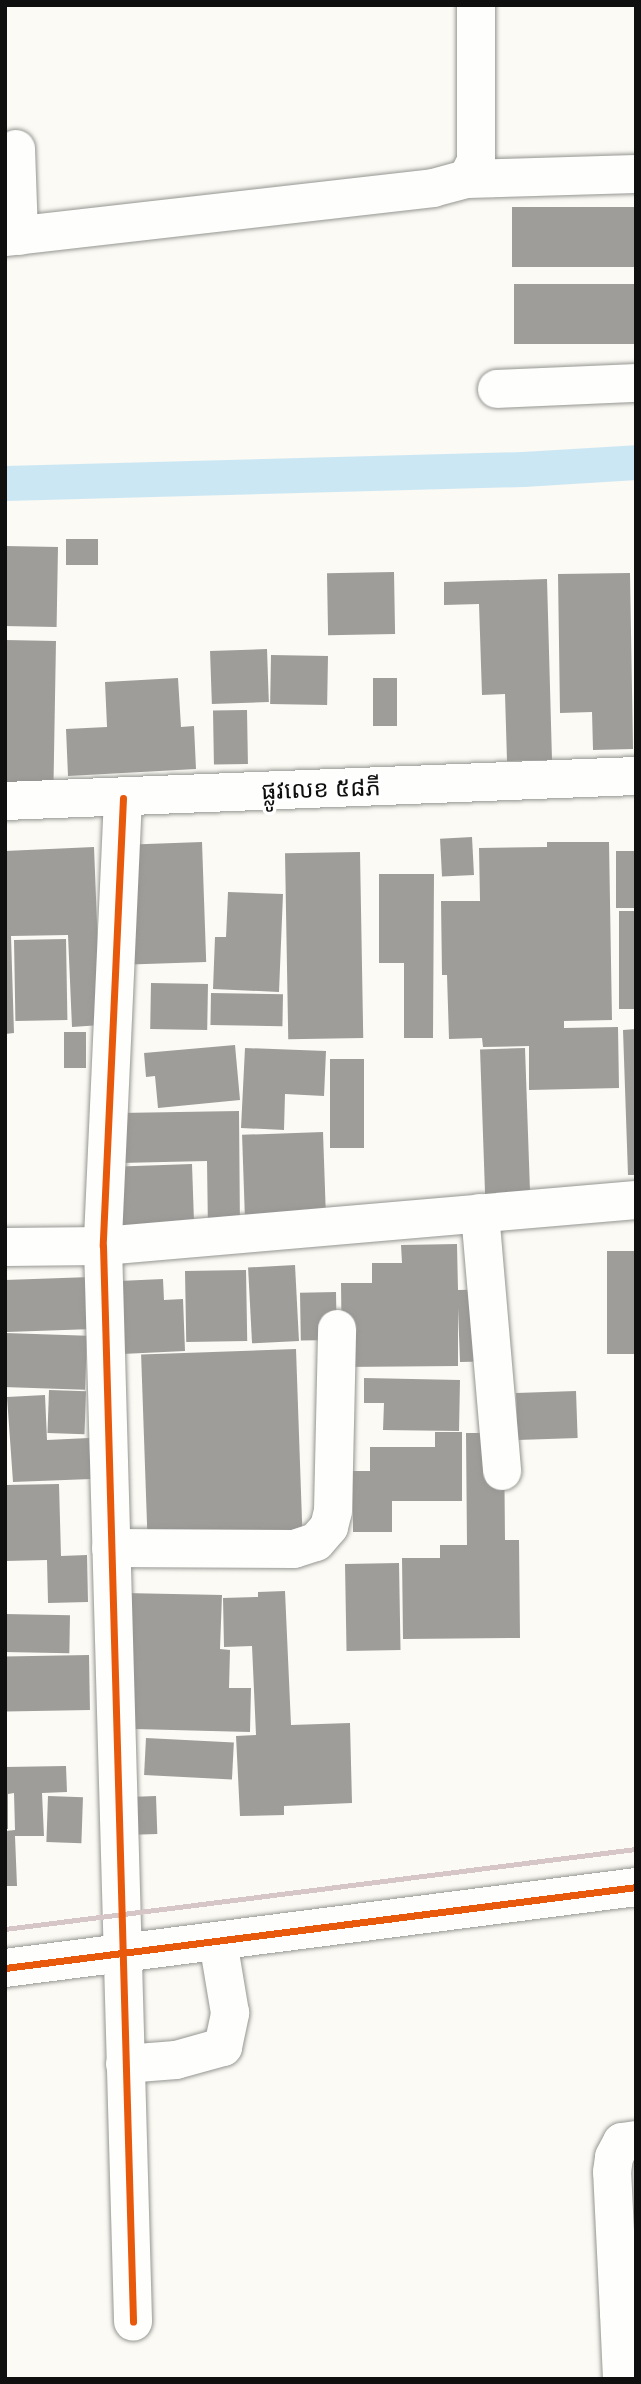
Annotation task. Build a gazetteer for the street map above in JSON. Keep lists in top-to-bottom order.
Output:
{
  "streets": {
    "street": ["ផ្លូវលេខ ៥៨ភី"]
  }
}
